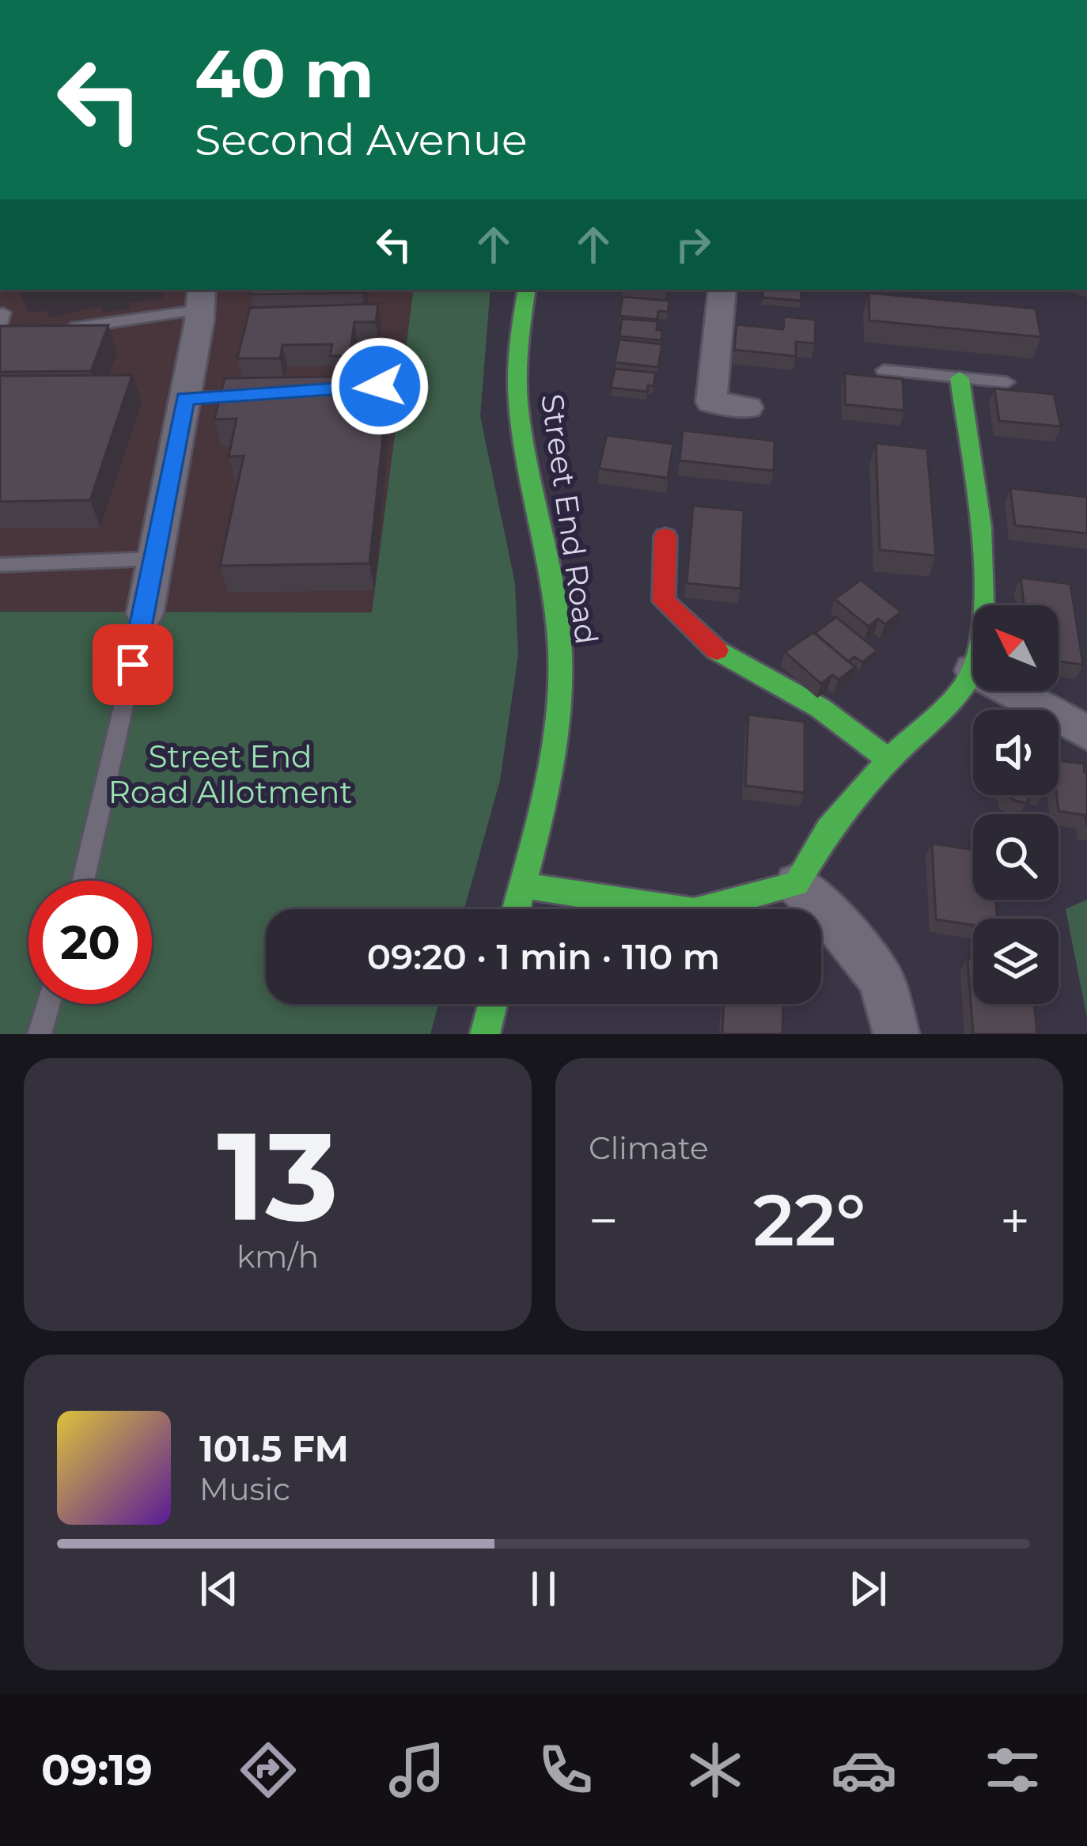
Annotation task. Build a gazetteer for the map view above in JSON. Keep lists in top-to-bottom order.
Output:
{
  "streets": {
    "street": ["Street End Road"]
  },
  "parks": ["Street End Road Allotment"],
  "north": "top left",
  "page": {
    "turn": ["40 m", "Second Avenue"],
    "limit": "20",
    "trip": "09:20 · 1 min · 110 m",
    "tile": [
      ["13", "km/h"],
      "Climate"
    ],
    "heat": ["−", "22°", "+"],
    "song": ["101.5 FM", "Music"],
    "tabs": "09:19"
  }
}
